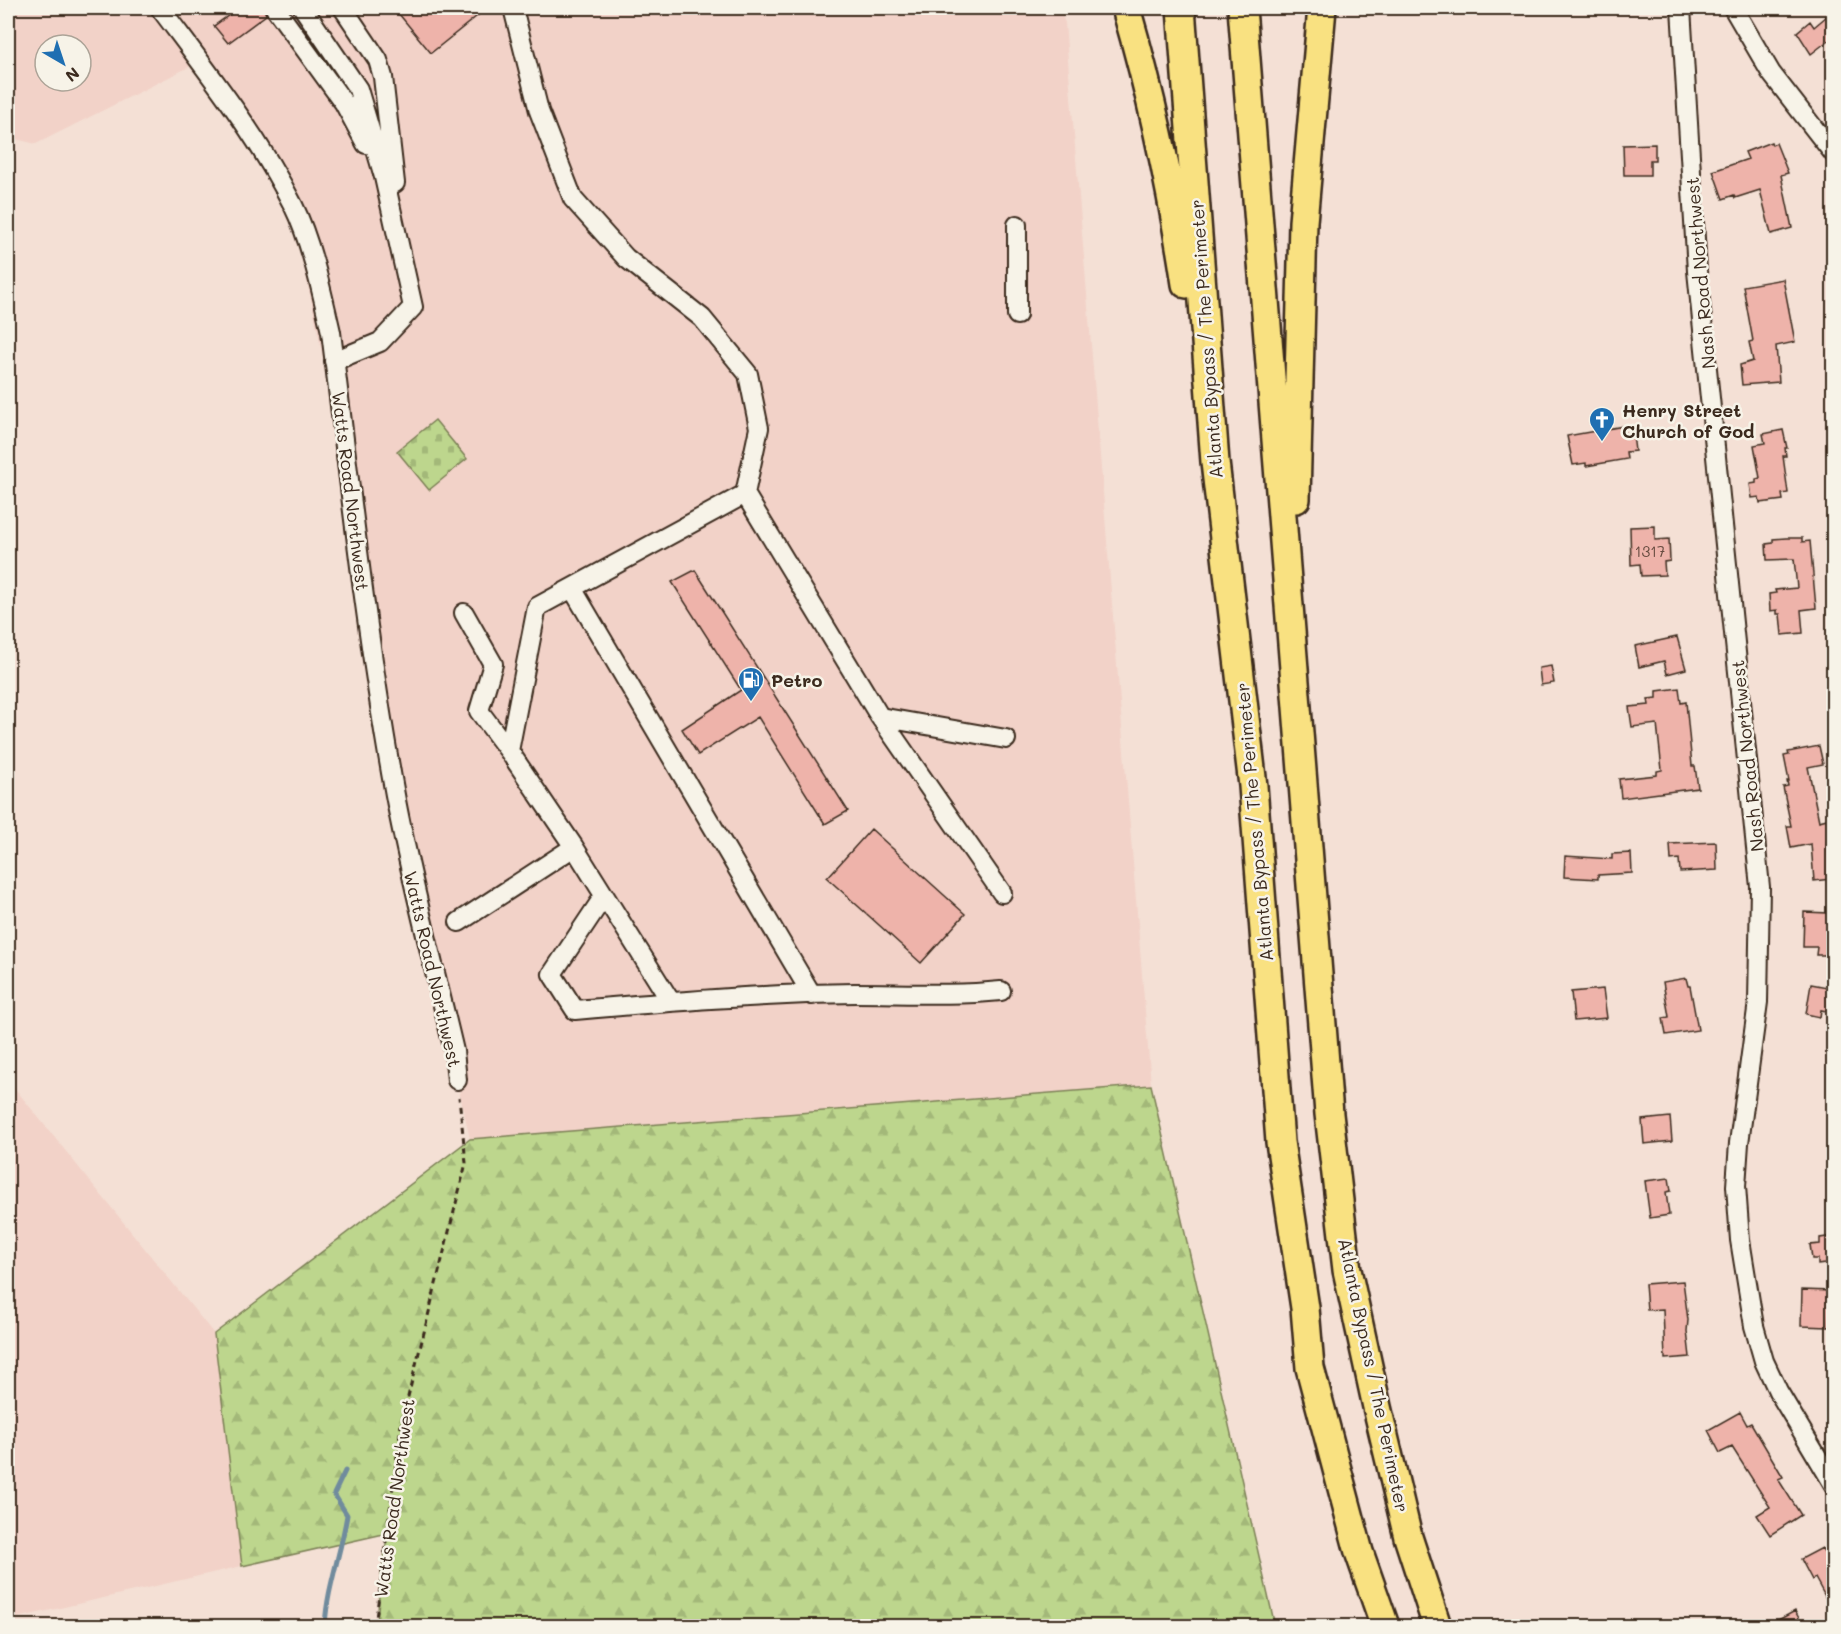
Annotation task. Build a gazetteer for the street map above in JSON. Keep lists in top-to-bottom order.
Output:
{
  "streets": {
    "highway": ["Atlanta Bypass / The Perimeter"],
    "street": ["Nash Road Northwest", "Watts Road Northwest"]
  },
  "places": {
    "church": ["Henry Street Church of God"],
    "fuel station": ["Petro"]
  },
  "house_numbers": ["1317"],
  "north": "bottom right"
}
